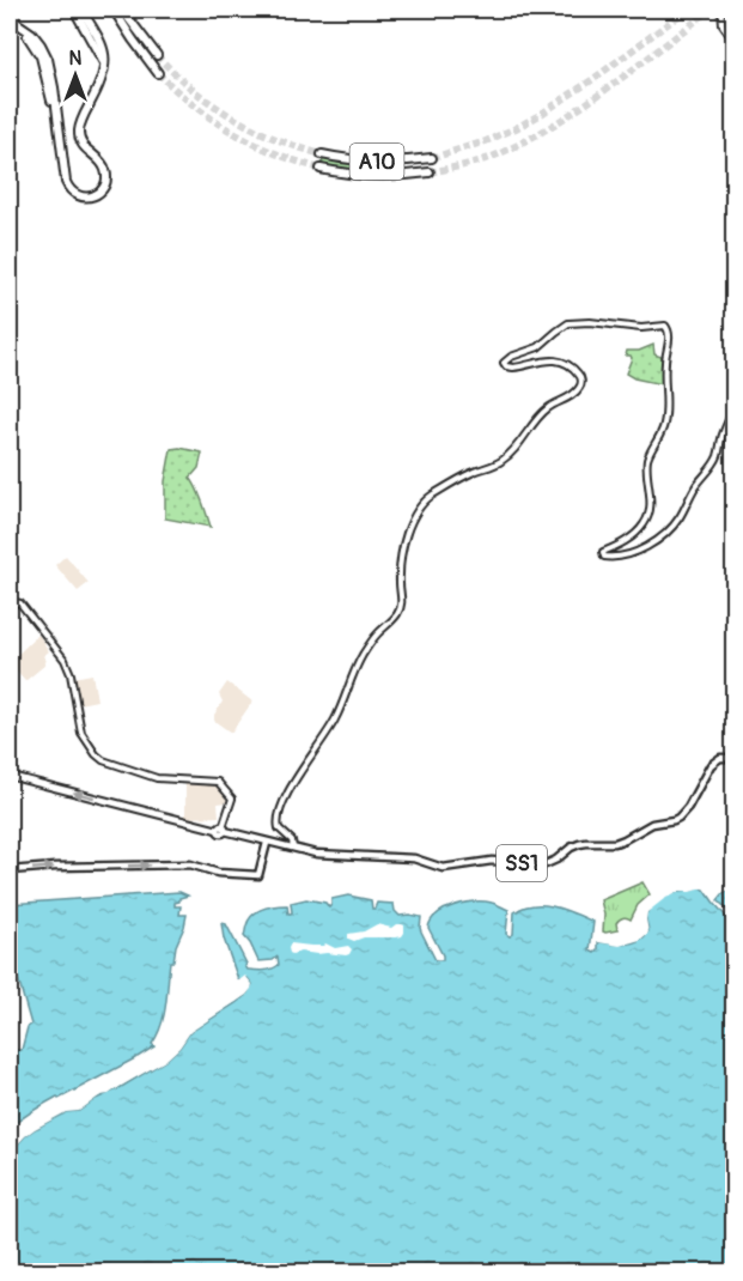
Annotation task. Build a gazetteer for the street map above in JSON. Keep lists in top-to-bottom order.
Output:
{
  "streets": {
    "highway": ["A10"],
    "main road": ["SS1"]
  },
  "north": "top"
}
